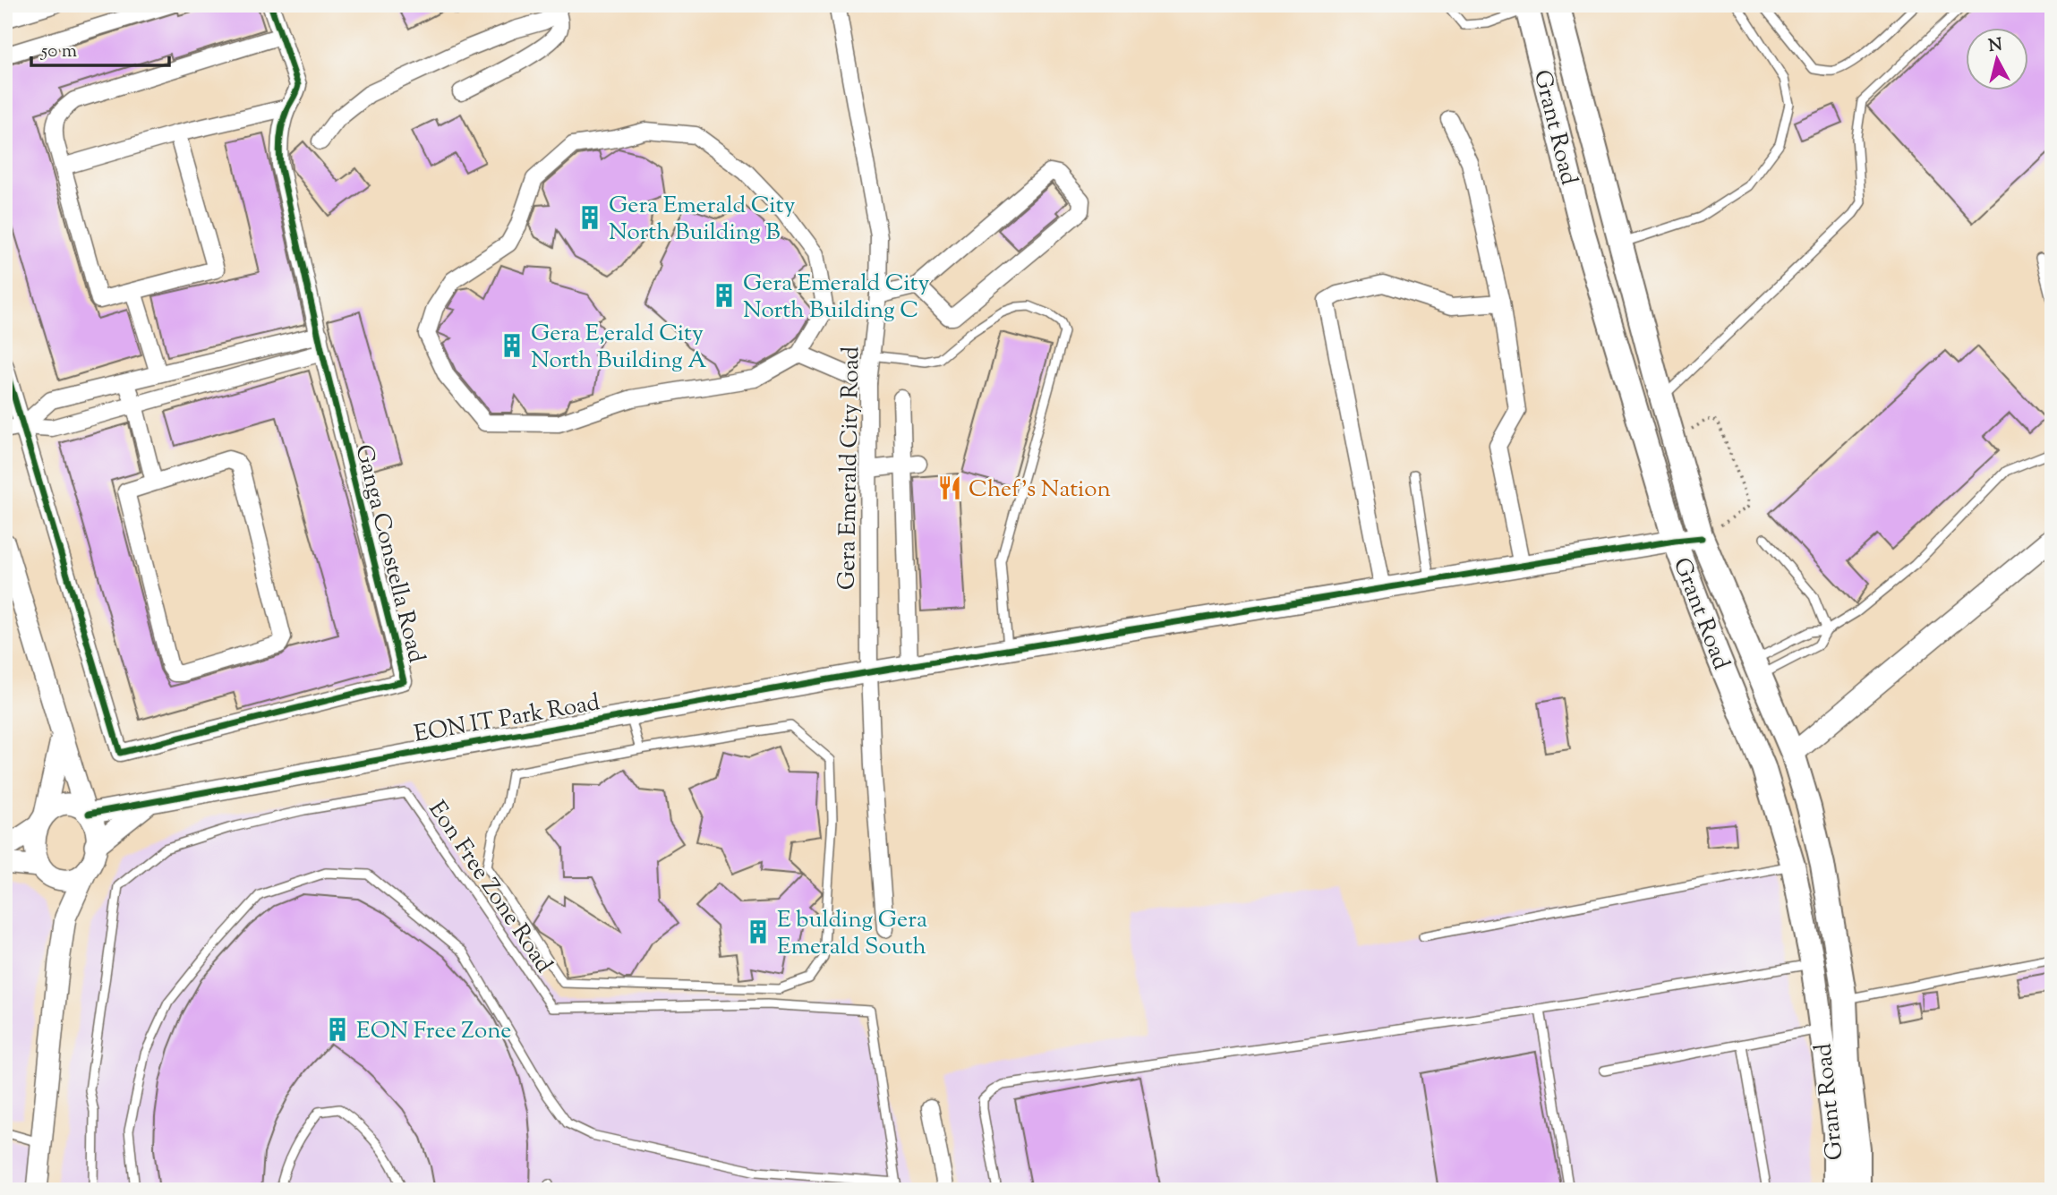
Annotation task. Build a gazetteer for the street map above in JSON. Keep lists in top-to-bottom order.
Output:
{
  "streets": {
    "main road": ["Grant Road"],
    "street": ["Gera Emerald City Road", "Ganga Constella Road", "EON IT Park Road"],
    "lane": ["Eon Free Zone Road"]
  },
  "crossings": [
    ["Grant Road", "EON IT Park Road"],
    ["Gera Emerald City Road", "EON IT Park Road"]
  ],
  "places": {
    "building": [
      "Gera Emerald City North Building B",
      "Gera Emerald City North Building C",
      "Gera E,erald City North Building A",
      "E bulding Gera Emerald South",
      "EON Free Zone"
    ],
    "restaurant": ["Chef’s Nation"]
  },
  "scale_bar": "50 m",
  "north": "top"
}
